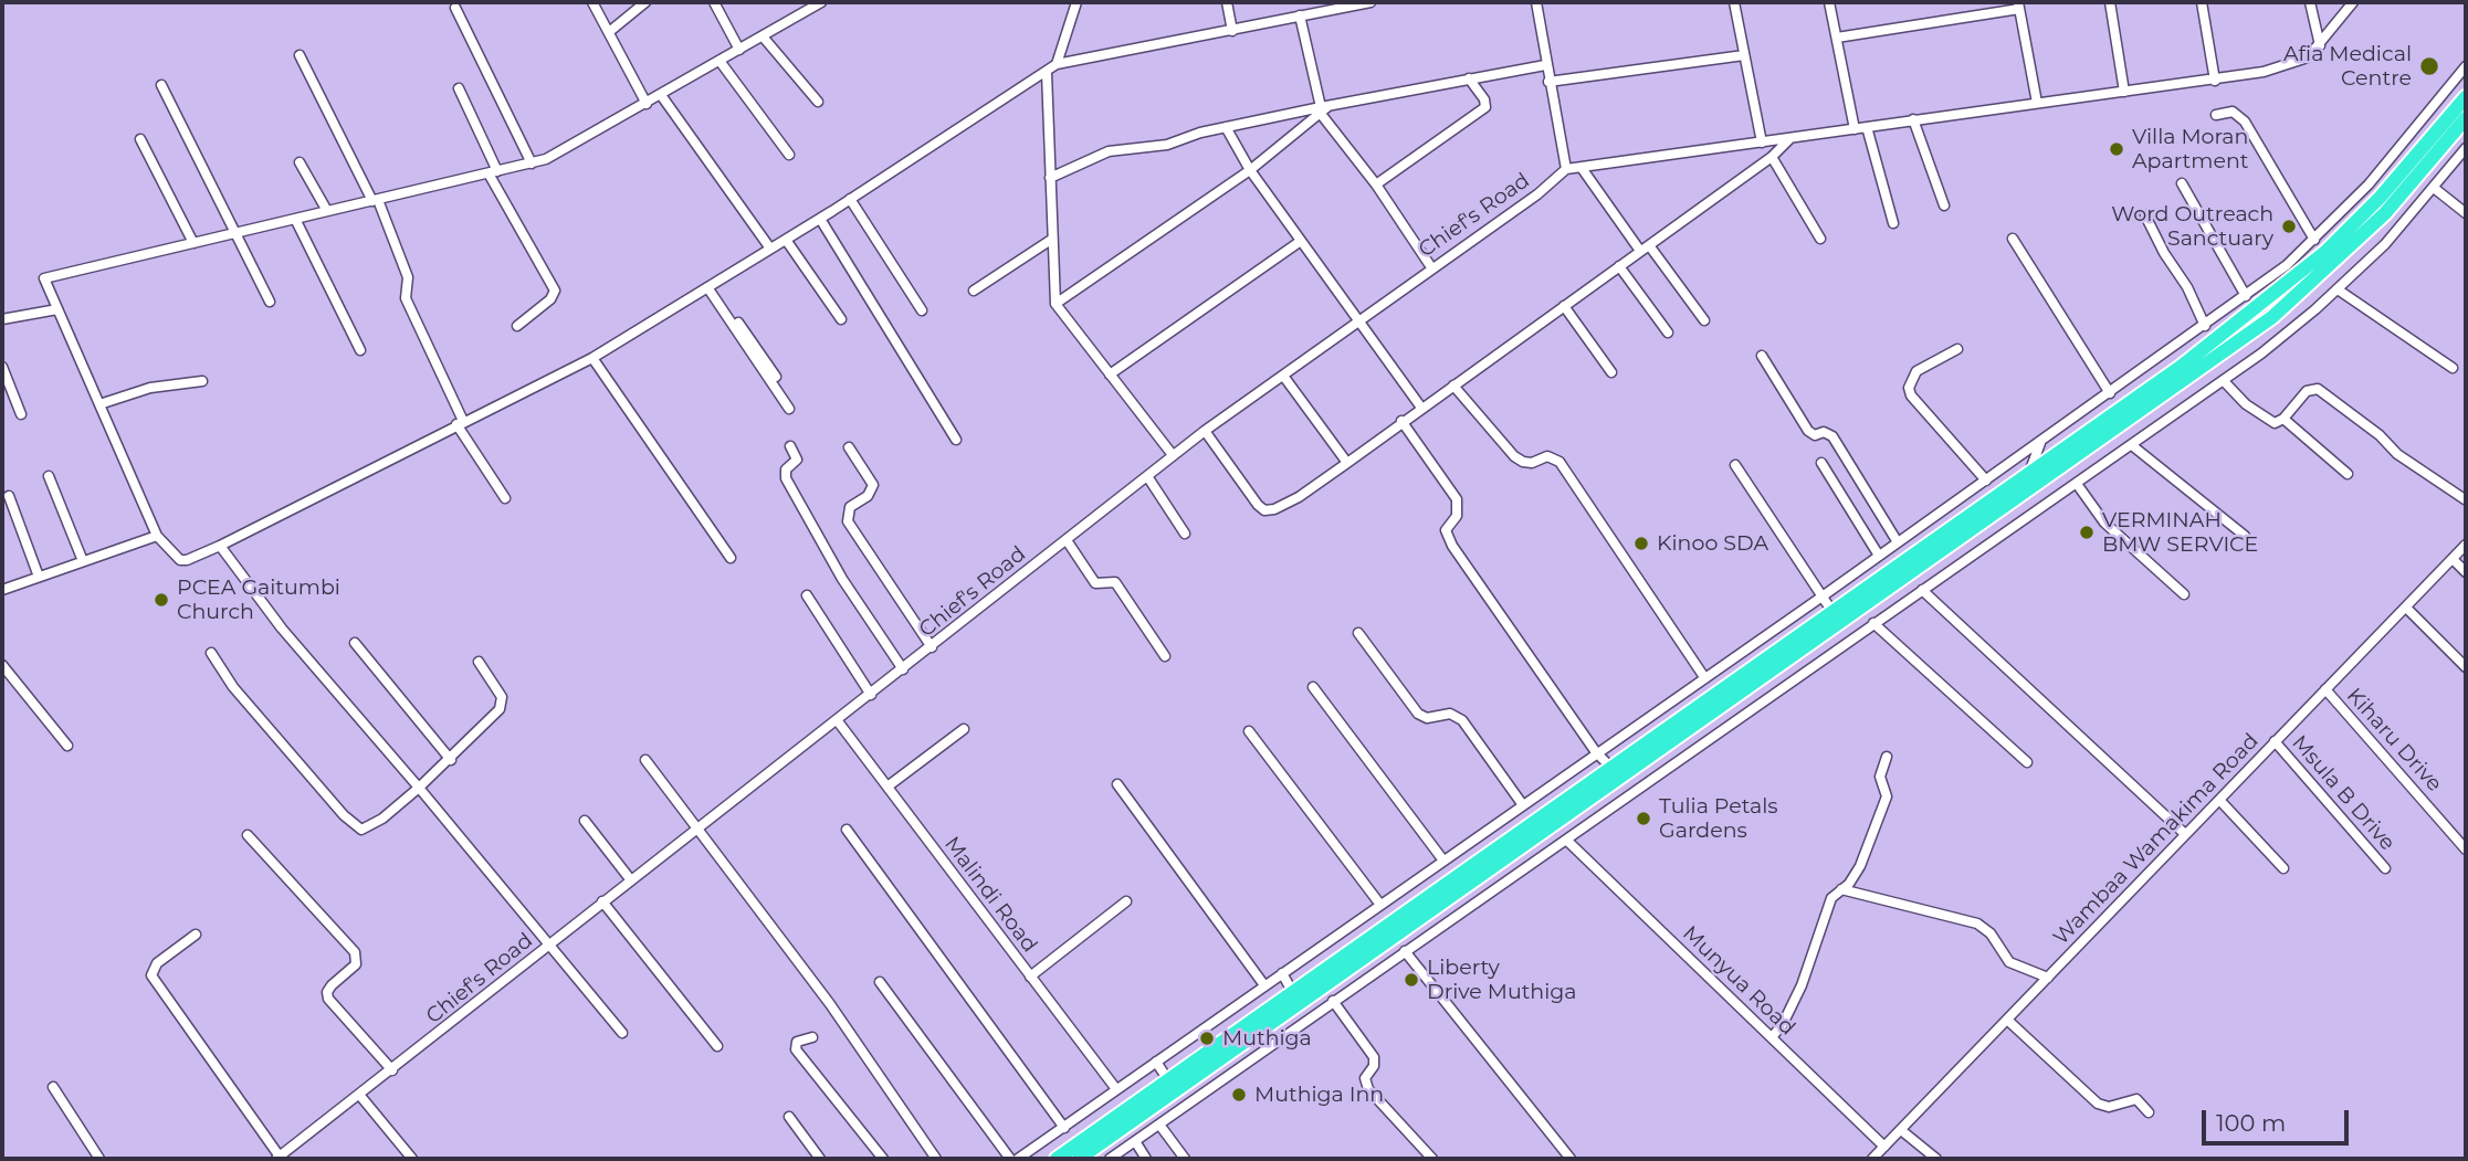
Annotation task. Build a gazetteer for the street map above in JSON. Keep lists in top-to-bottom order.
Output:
{
  "streets": {
    "street": [
      "Chief's Road",
      "Kiharu Drive",
      "Msula B Drive",
      "Wambaa Wamakima Road",
      "Malindi Road",
      "Munyua Road"
    ]
  },
  "crossings": [
    ["Chief's Road", "Malindi Road"],
    ["Kiharu Drive", "Wambaa Wamakima Road"],
    ["Msula B Drive", "Wambaa Wamakima Road"],
    ["Wambaa Wamakima Road", "Munyua Road"]
  ],
  "places": [
    "Afia Medical Centre",
    "Villa Moran Apartment",
    "Word Outreach Sanctuary",
    "VERMINAH BMW SERVICE",
    "Kinoo SDA",
    "PCEA Gaitumbi Church",
    "Tulia Petals Gardens",
    "Liberty Drive Muthiga",
    "Muthiga",
    "Muthiga Inn"
  ],
  "scale_bar": "100 m"
}
